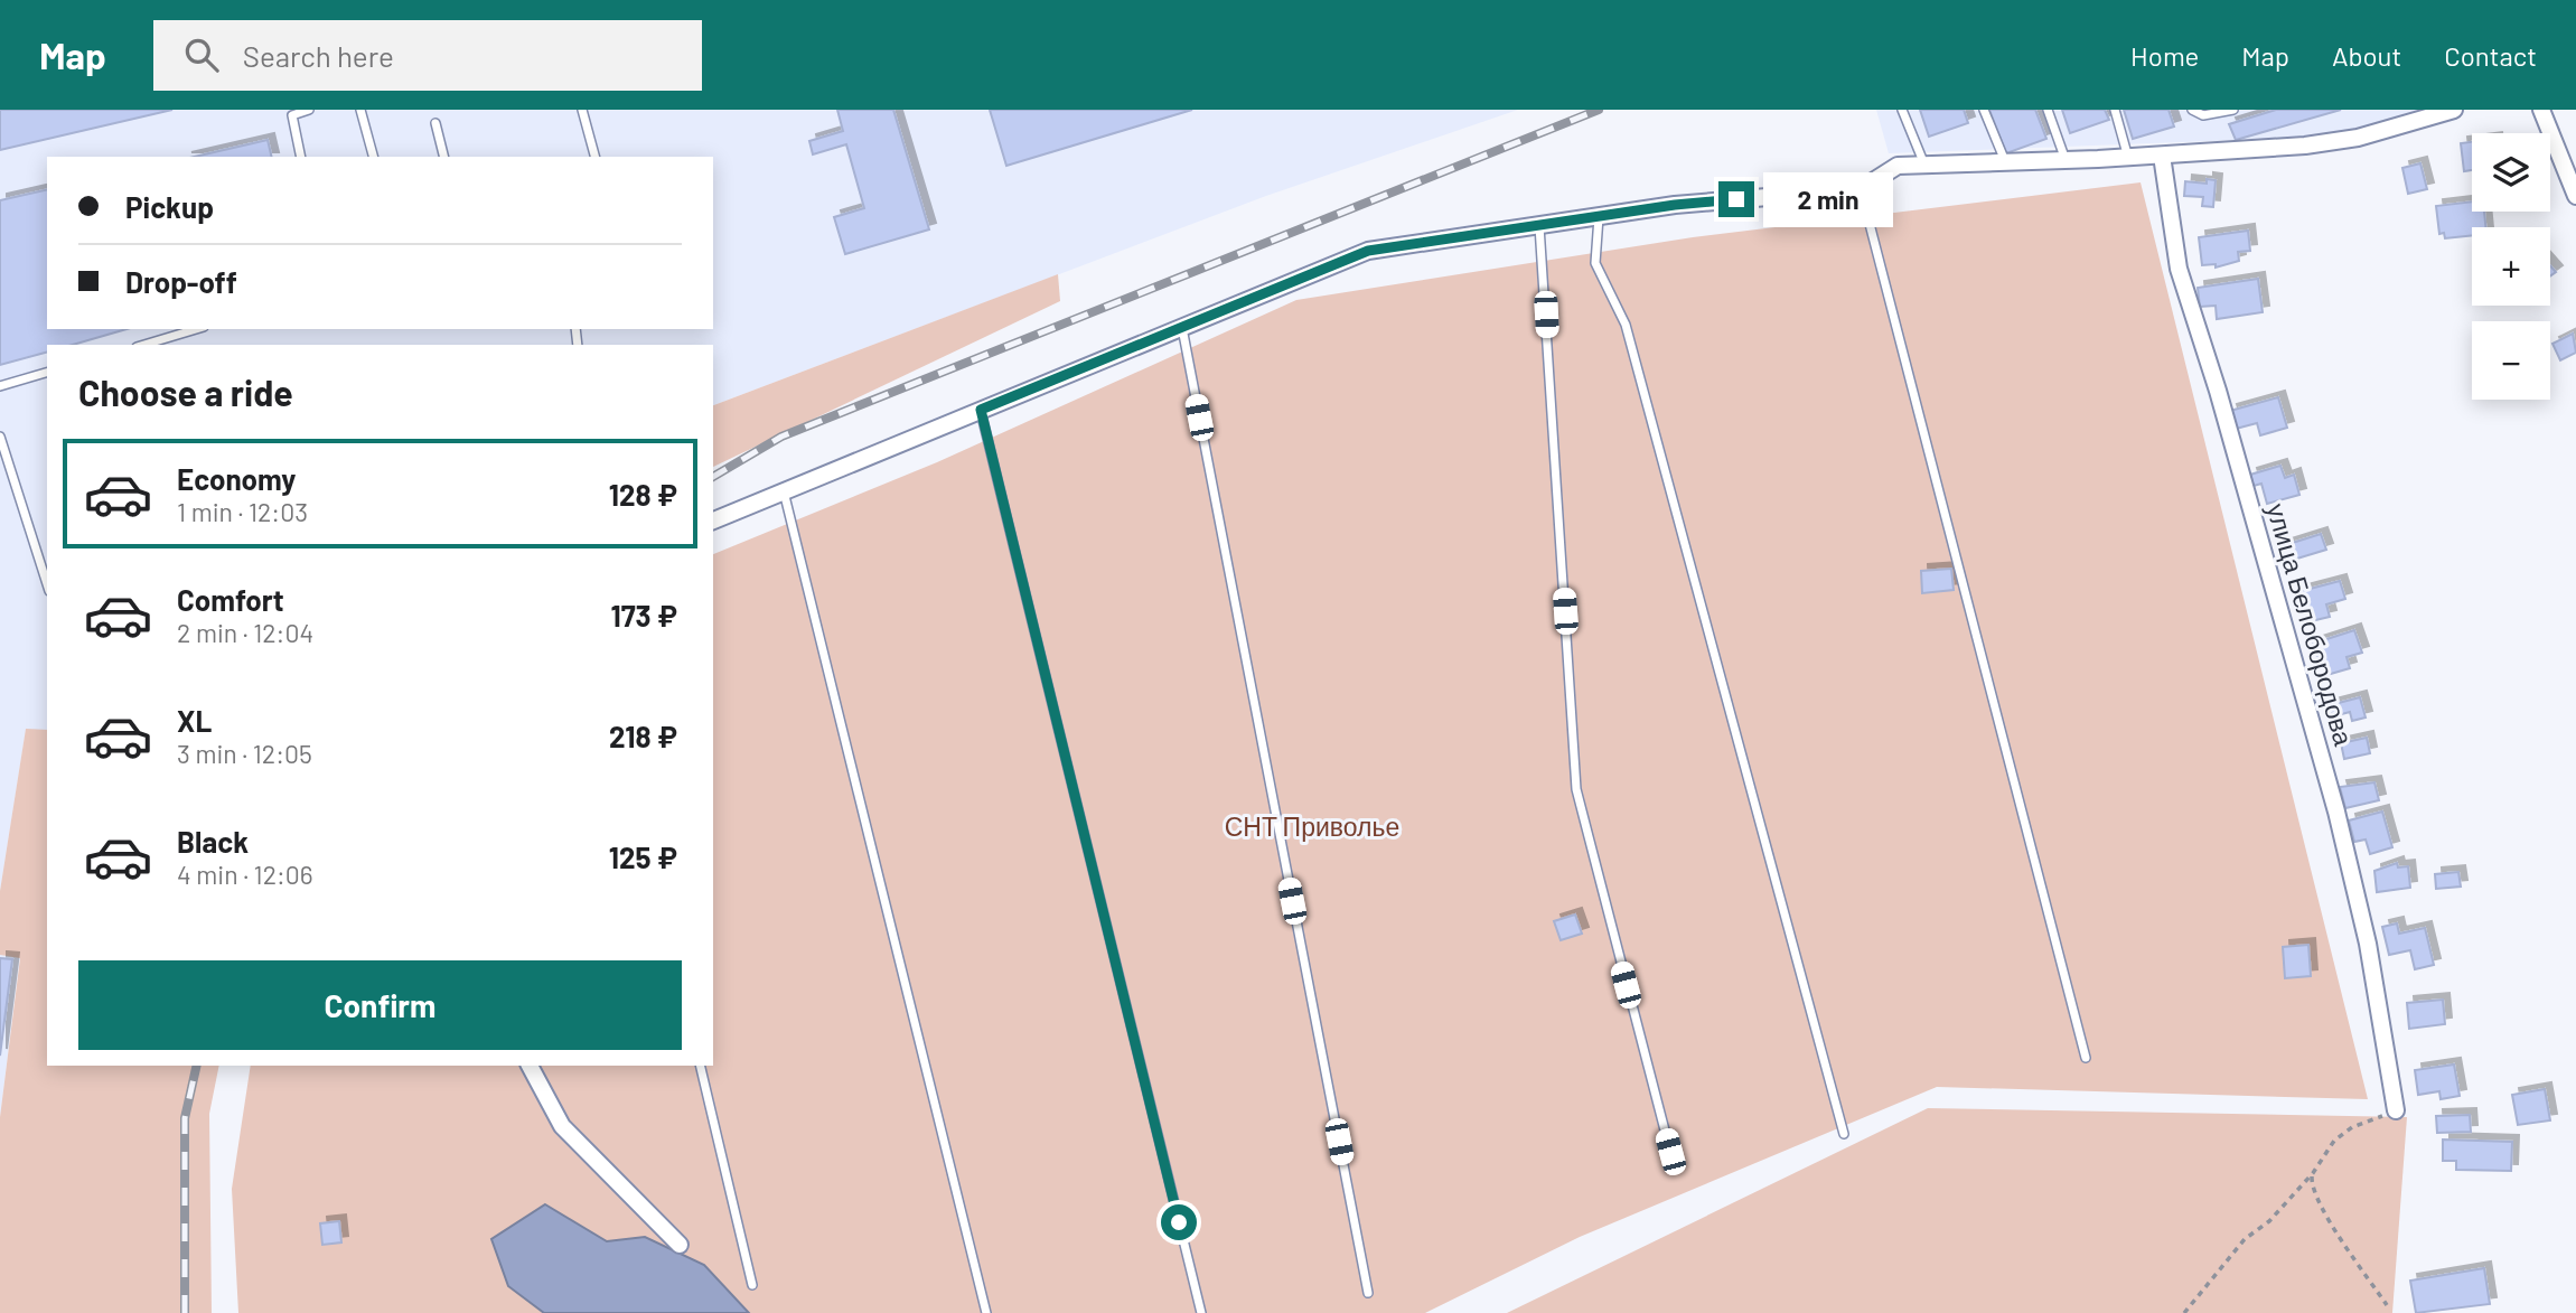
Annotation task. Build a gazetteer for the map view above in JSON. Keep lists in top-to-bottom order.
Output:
{
  "streets": {
    "street": ["улица Белобородова"]
  },
  "parks": ["СНТ Приволье"],
  "page": {
    "header": "Map",
    "search": "Search here",
    "nav": [
      "Home",
      "Map",
      "About",
      "Contact"
    ],
    "map_buttons": ["+", "−"],
    "banner": ["Pickup", "Drop-off"],
    "bubble": "2 min",
    "heading": "Choose a ride",
    "list": [
      {
        "name": "Economy",
        "note": "1 min · 12:03",
        "value": "128 ₽"
      },
      {
        "name": "Comfort",
        "note": "2 min · 12:04",
        "value": "173 ₽"
      },
      {
        "name": "XL",
        "note": "3 min · 12:05",
        "value": "218 ₽"
      },
      {
        "name": "Black",
        "note": "4 min · 12:06",
        "value": "125 ₽"
      }
    ],
    "buttons": "Confirm"
  }
}
